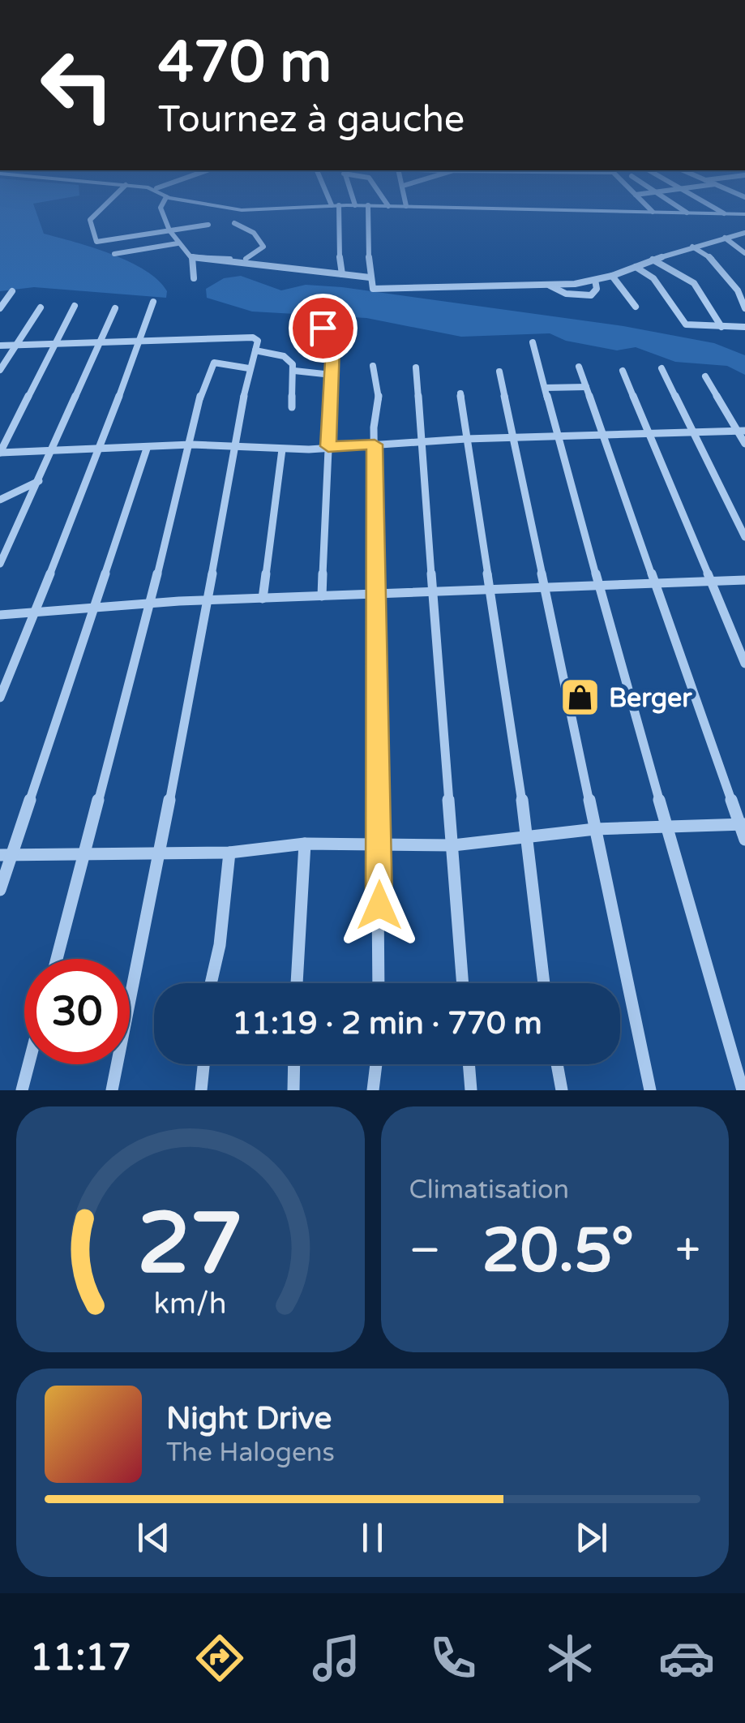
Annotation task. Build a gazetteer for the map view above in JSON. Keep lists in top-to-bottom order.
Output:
{
  "places": {
    "shop": ["Berger"]
  },
  "page": {
    "turn": ["470 m", "Tournez à gauche"],
    "limit": "30",
    "trip": "11:19 · 2 min · 770 m",
    "tile": "Climatisation",
    "heat": ["−", "20.5°", "+"],
    "song": ["Night Drive", "The Halogens"],
    "tabs": "11:17",
    "gauge": ["27", "km/h"]
  }
}
